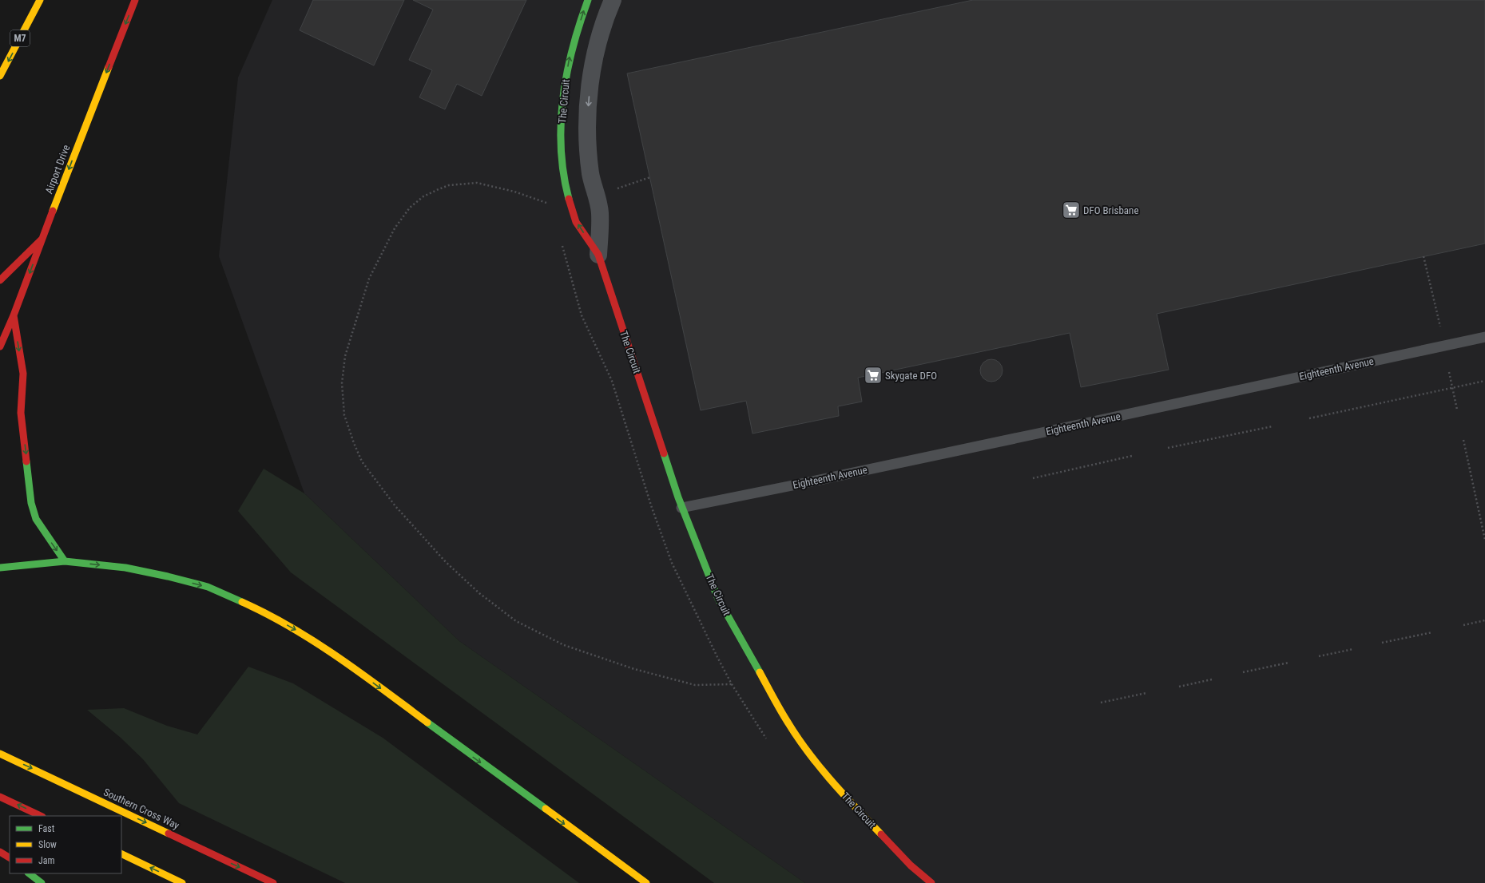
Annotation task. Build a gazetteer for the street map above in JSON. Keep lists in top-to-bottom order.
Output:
{
  "streets": {
    "main road": [
      "M7",
      "The Circuit",
      "Airport Drive",
      "Southern Cross Way"
    ],
    "lane": ["Eighteenth Avenue"]
  },
  "crossings": [
    ["The Circuit", "Eighteenth Avenue"]
  ],
  "one_way": ["Airport Drive"],
  "places": {
    "supermarket": ["DFO Brisbane", "Skygate DFO"]
  },
  "legend": ["Fast", "Slow", "Jam"]
}
